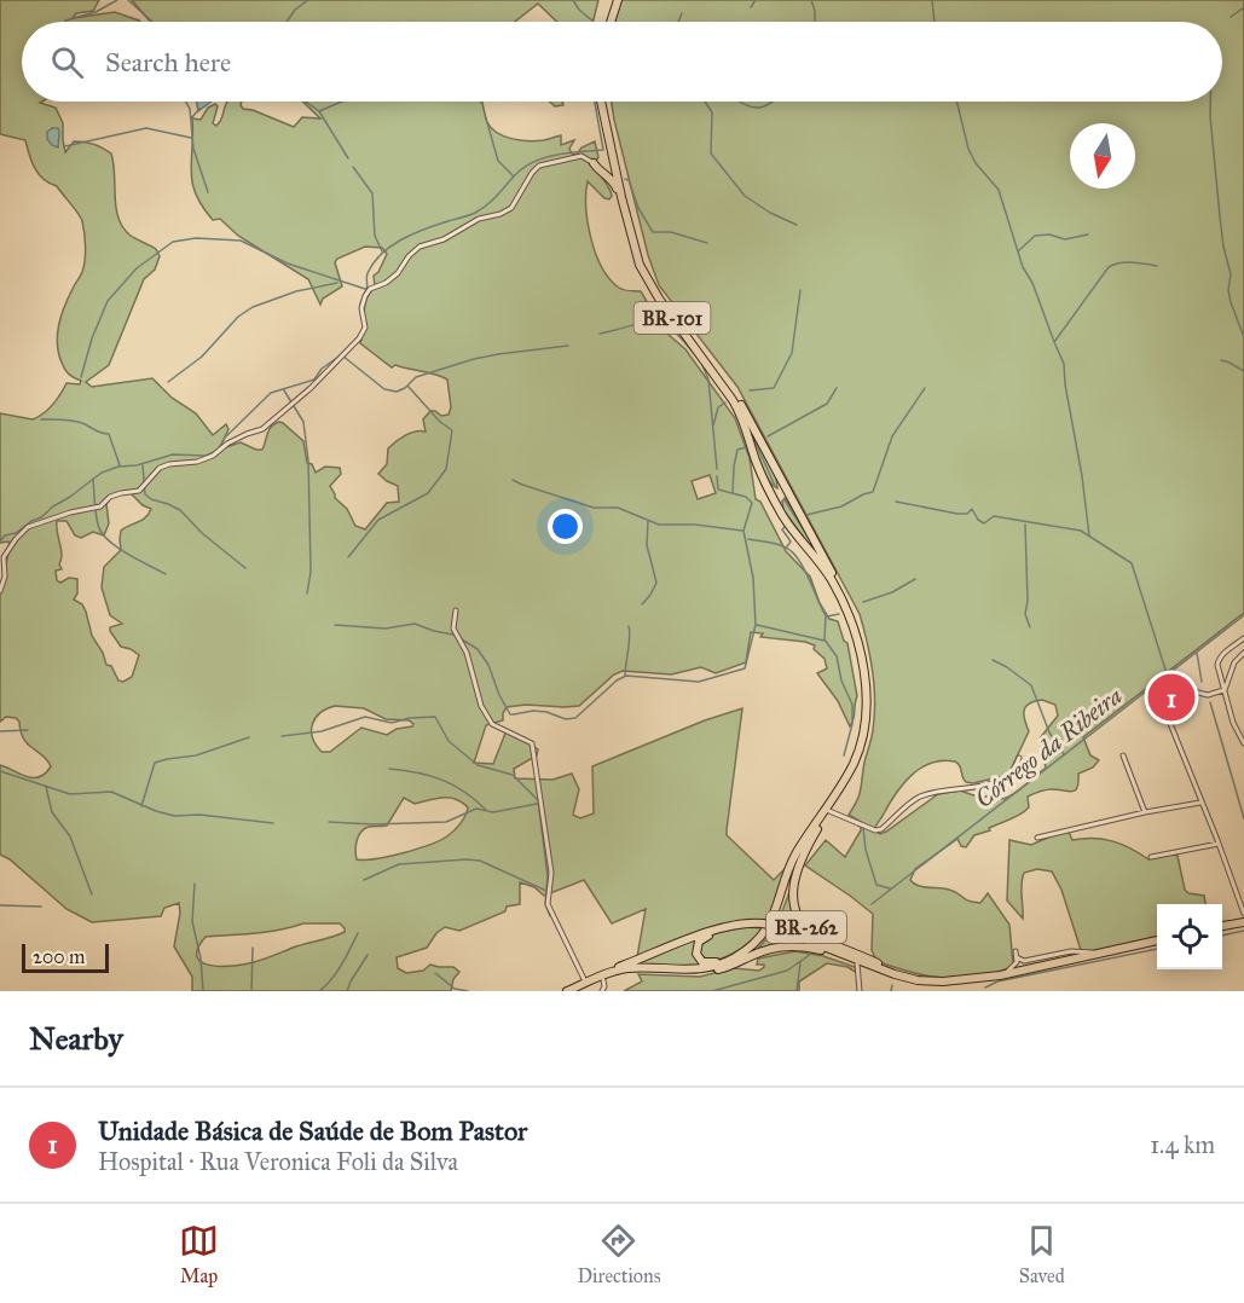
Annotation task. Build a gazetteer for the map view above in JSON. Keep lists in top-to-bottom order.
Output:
{
  "streets": {
    "highway": ["BR-101", "BR-262"]
  },
  "crossings": [
    ["BR-101", "BR-262"]
  ],
  "water": ["Córrego da Ribeira"],
  "scale_bar": "200 m",
  "north": "bottom",
  "page": {
    "search": "Search here",
    "pins": "1",
    "scale": "200 m",
    "heading": "Nearby",
    "list": [
      {
        "mark": "1",
        "name": "Unidade Básica de Saúde de Bom Pastor",
        "note": "Hospital · Rua Veronica Foli da Silva",
        "value": "1.4 km"
      }
    ],
    "nav": ["Map", "Directions", "Saved"]
  }
}
